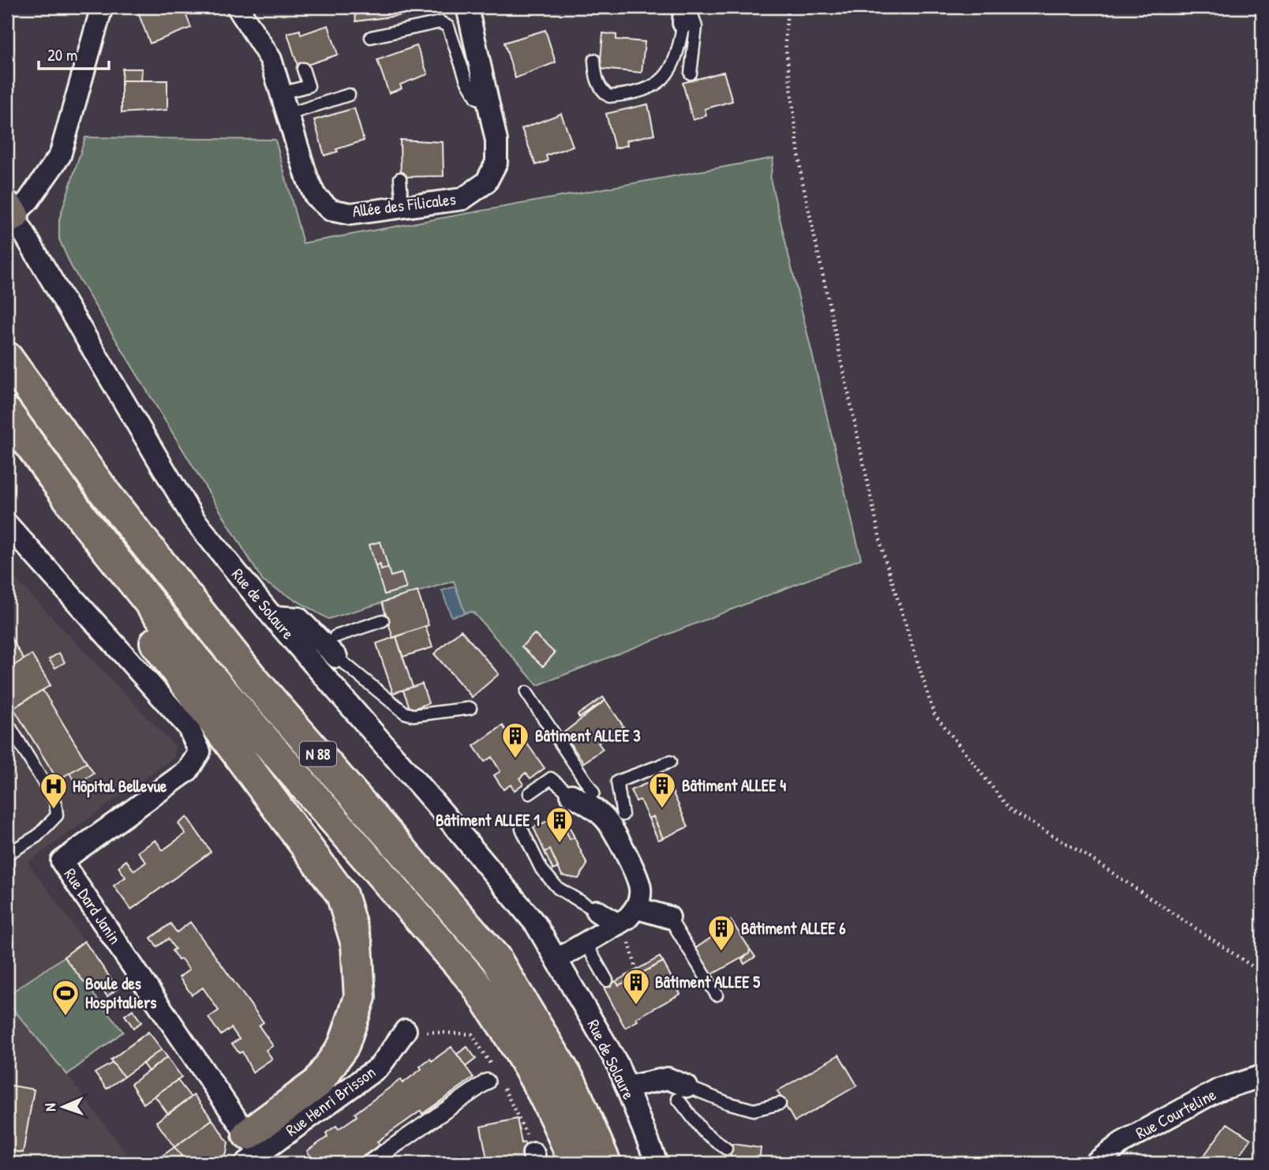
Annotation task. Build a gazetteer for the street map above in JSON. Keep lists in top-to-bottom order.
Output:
{
  "streets": {
    "highway": ["N 88"],
    "street": [
      "Allée des Filicales",
      "Rue de Solaure",
      "Rue Dard Janin",
      "Rue Henri Brisson",
      "Rue Courteline"
    ]
  },
  "crossings": [
    ["N 88", "Rue Dard Janin"],
    ["N 88", "Rue Henri Brisson"],
    ["Rue Dard Janin", "Rue Henri Brisson"]
  ],
  "places": {
    "building": [
      "Bâtiment ALLEE 3",
      "Bâtiment ALLEE 4",
      "Bâtiment ALLEE 1",
      "Bâtiment ALLEE 6",
      "Bâtiment ALLEE 5"
    ],
    "hospital": ["Hôpital Bellevue"],
    "sports": ["Boule des Hospitaliers"]
  },
  "scale_bar": "20 m",
  "north": "left"
}
